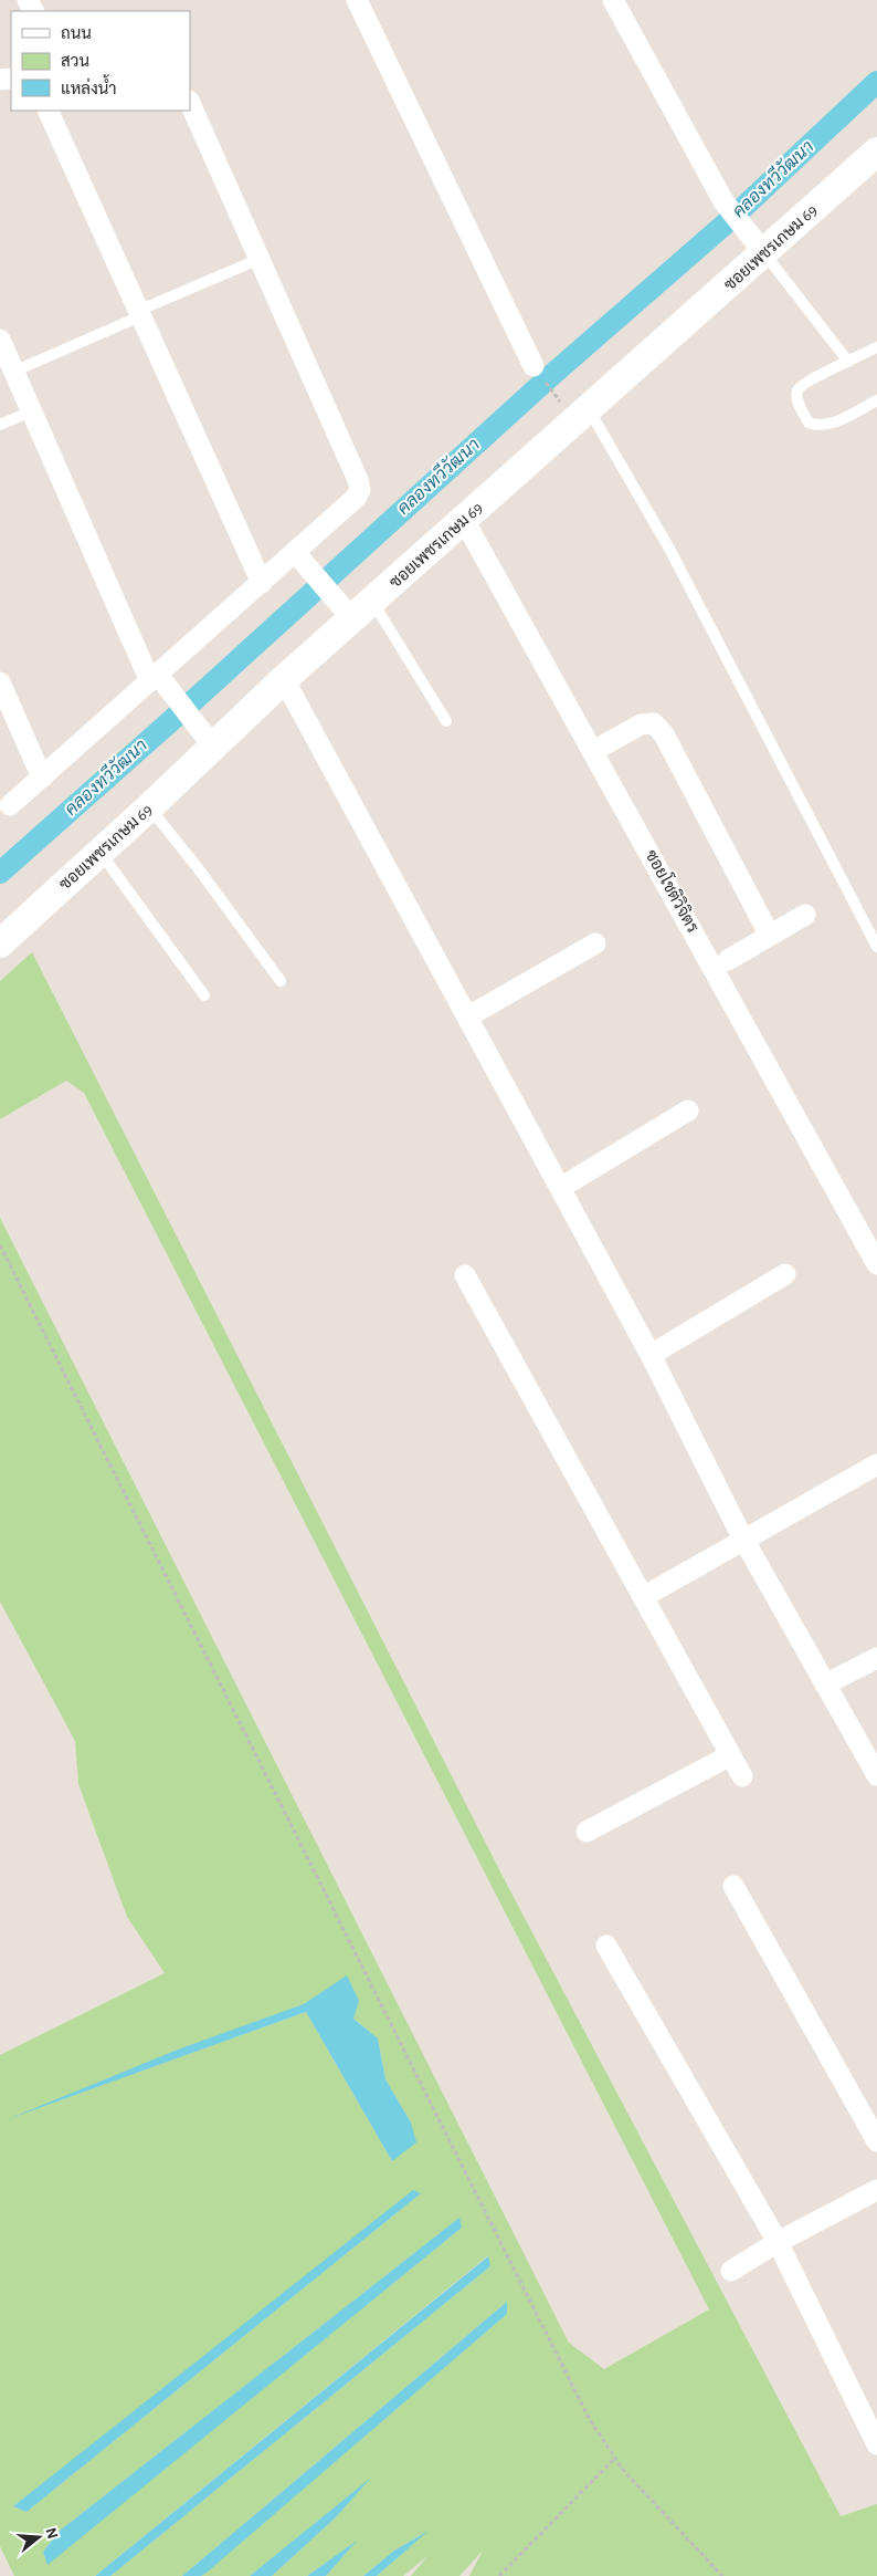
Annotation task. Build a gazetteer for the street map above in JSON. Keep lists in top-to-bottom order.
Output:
{
  "streets": {
    "main road": ["ซอยเพชรเกษม 69"],
    "street": ["ซอยโชติวิจิตร"]
  },
  "crossings": [
    ["ซอยเพชรเกษม 69", "ซอยโชติวิจิตร"]
  ],
  "water": ["คลองทวีวัฒนา"],
  "legend": ["ถนน", "สวน", "แหล่งน้ำ"],
  "north": "right"
}
